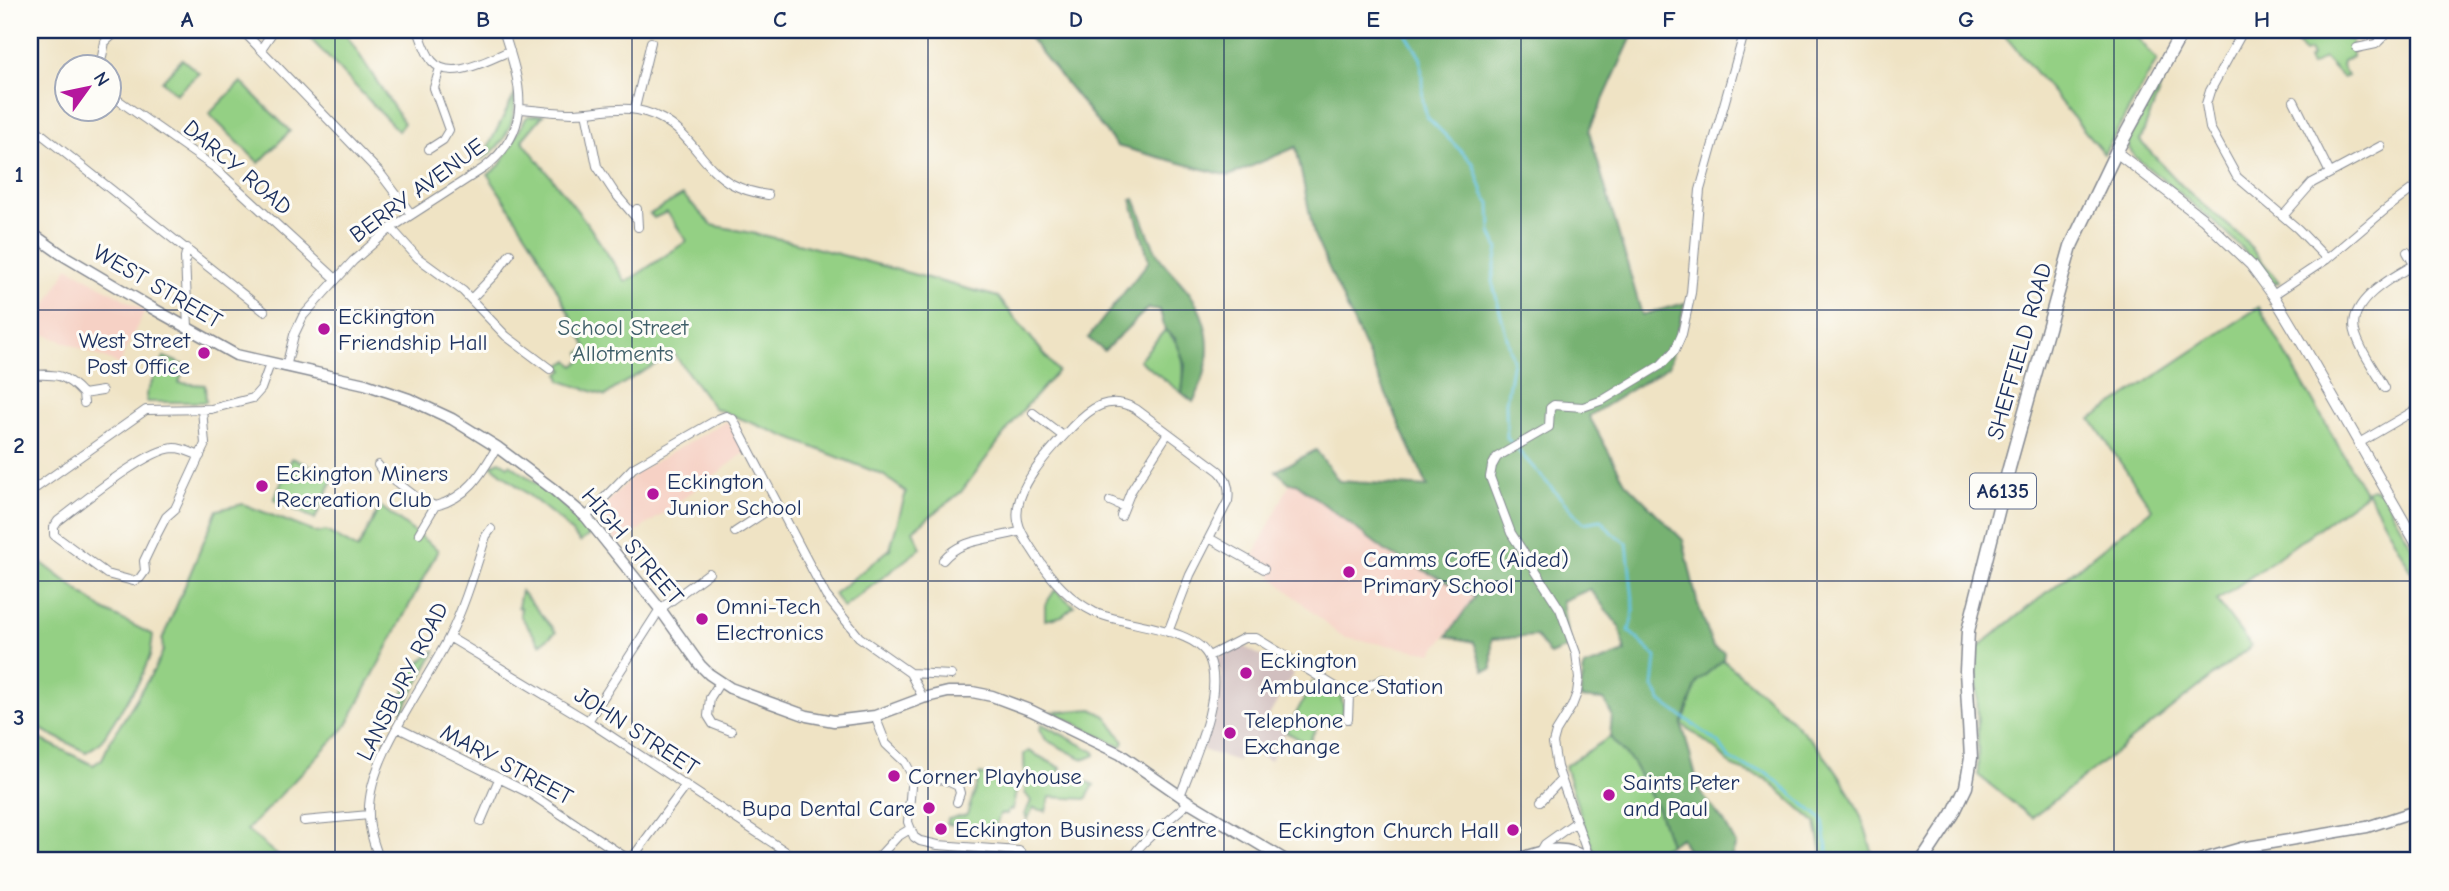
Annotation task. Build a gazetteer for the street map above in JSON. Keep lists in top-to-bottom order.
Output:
{
  "streets": {
    "main road": [
      "WEST STREET",
      "SHEFFIELD ROAD",
      "A6135",
      "HIGH STREET"
    ],
    "street": [
      "DARCY ROAD",
      "BERRY AVENUE",
      "LANSBURY ROAD",
      "JOHN STREET",
      "MARY STREET"
    ]
  },
  "crossings": [
    ["DARCY ROAD", "BERRY AVENUE"],
    ["BERRY AVENUE", "HIGH STREET"],
    ["WEST STREET", "HIGH STREET"],
    ["LANSBURY ROAD", "JOHN STREET"],
    ["LANSBURY ROAD", "MARY STREET"]
  ],
  "parks": ["School Street Allotments"],
  "places": [
    "Eckington Friendship Hall",
    "West Street Post Office",
    "Eckington Miners Recreation Club",
    "Eckington Junior School",
    "Camms CofE (Aided) Primary School",
    "Omni-Tech Electronics",
    "Eckington Ambulance Station",
    "Telephone Exchange",
    "Corner Playhouse",
    "Saints Peter and Paul",
    "Bupa Dental Care",
    "Eckington Business Centre",
    "Eckington Church Hall"
  ],
  "north": "top right",
  "grid": {
    "columns": [
      "A",
      "B",
      "C",
      "D",
      "E",
      "F",
      "G",
      "H"
    ],
    "rows": ["1", "2", "3"]
  }
}
